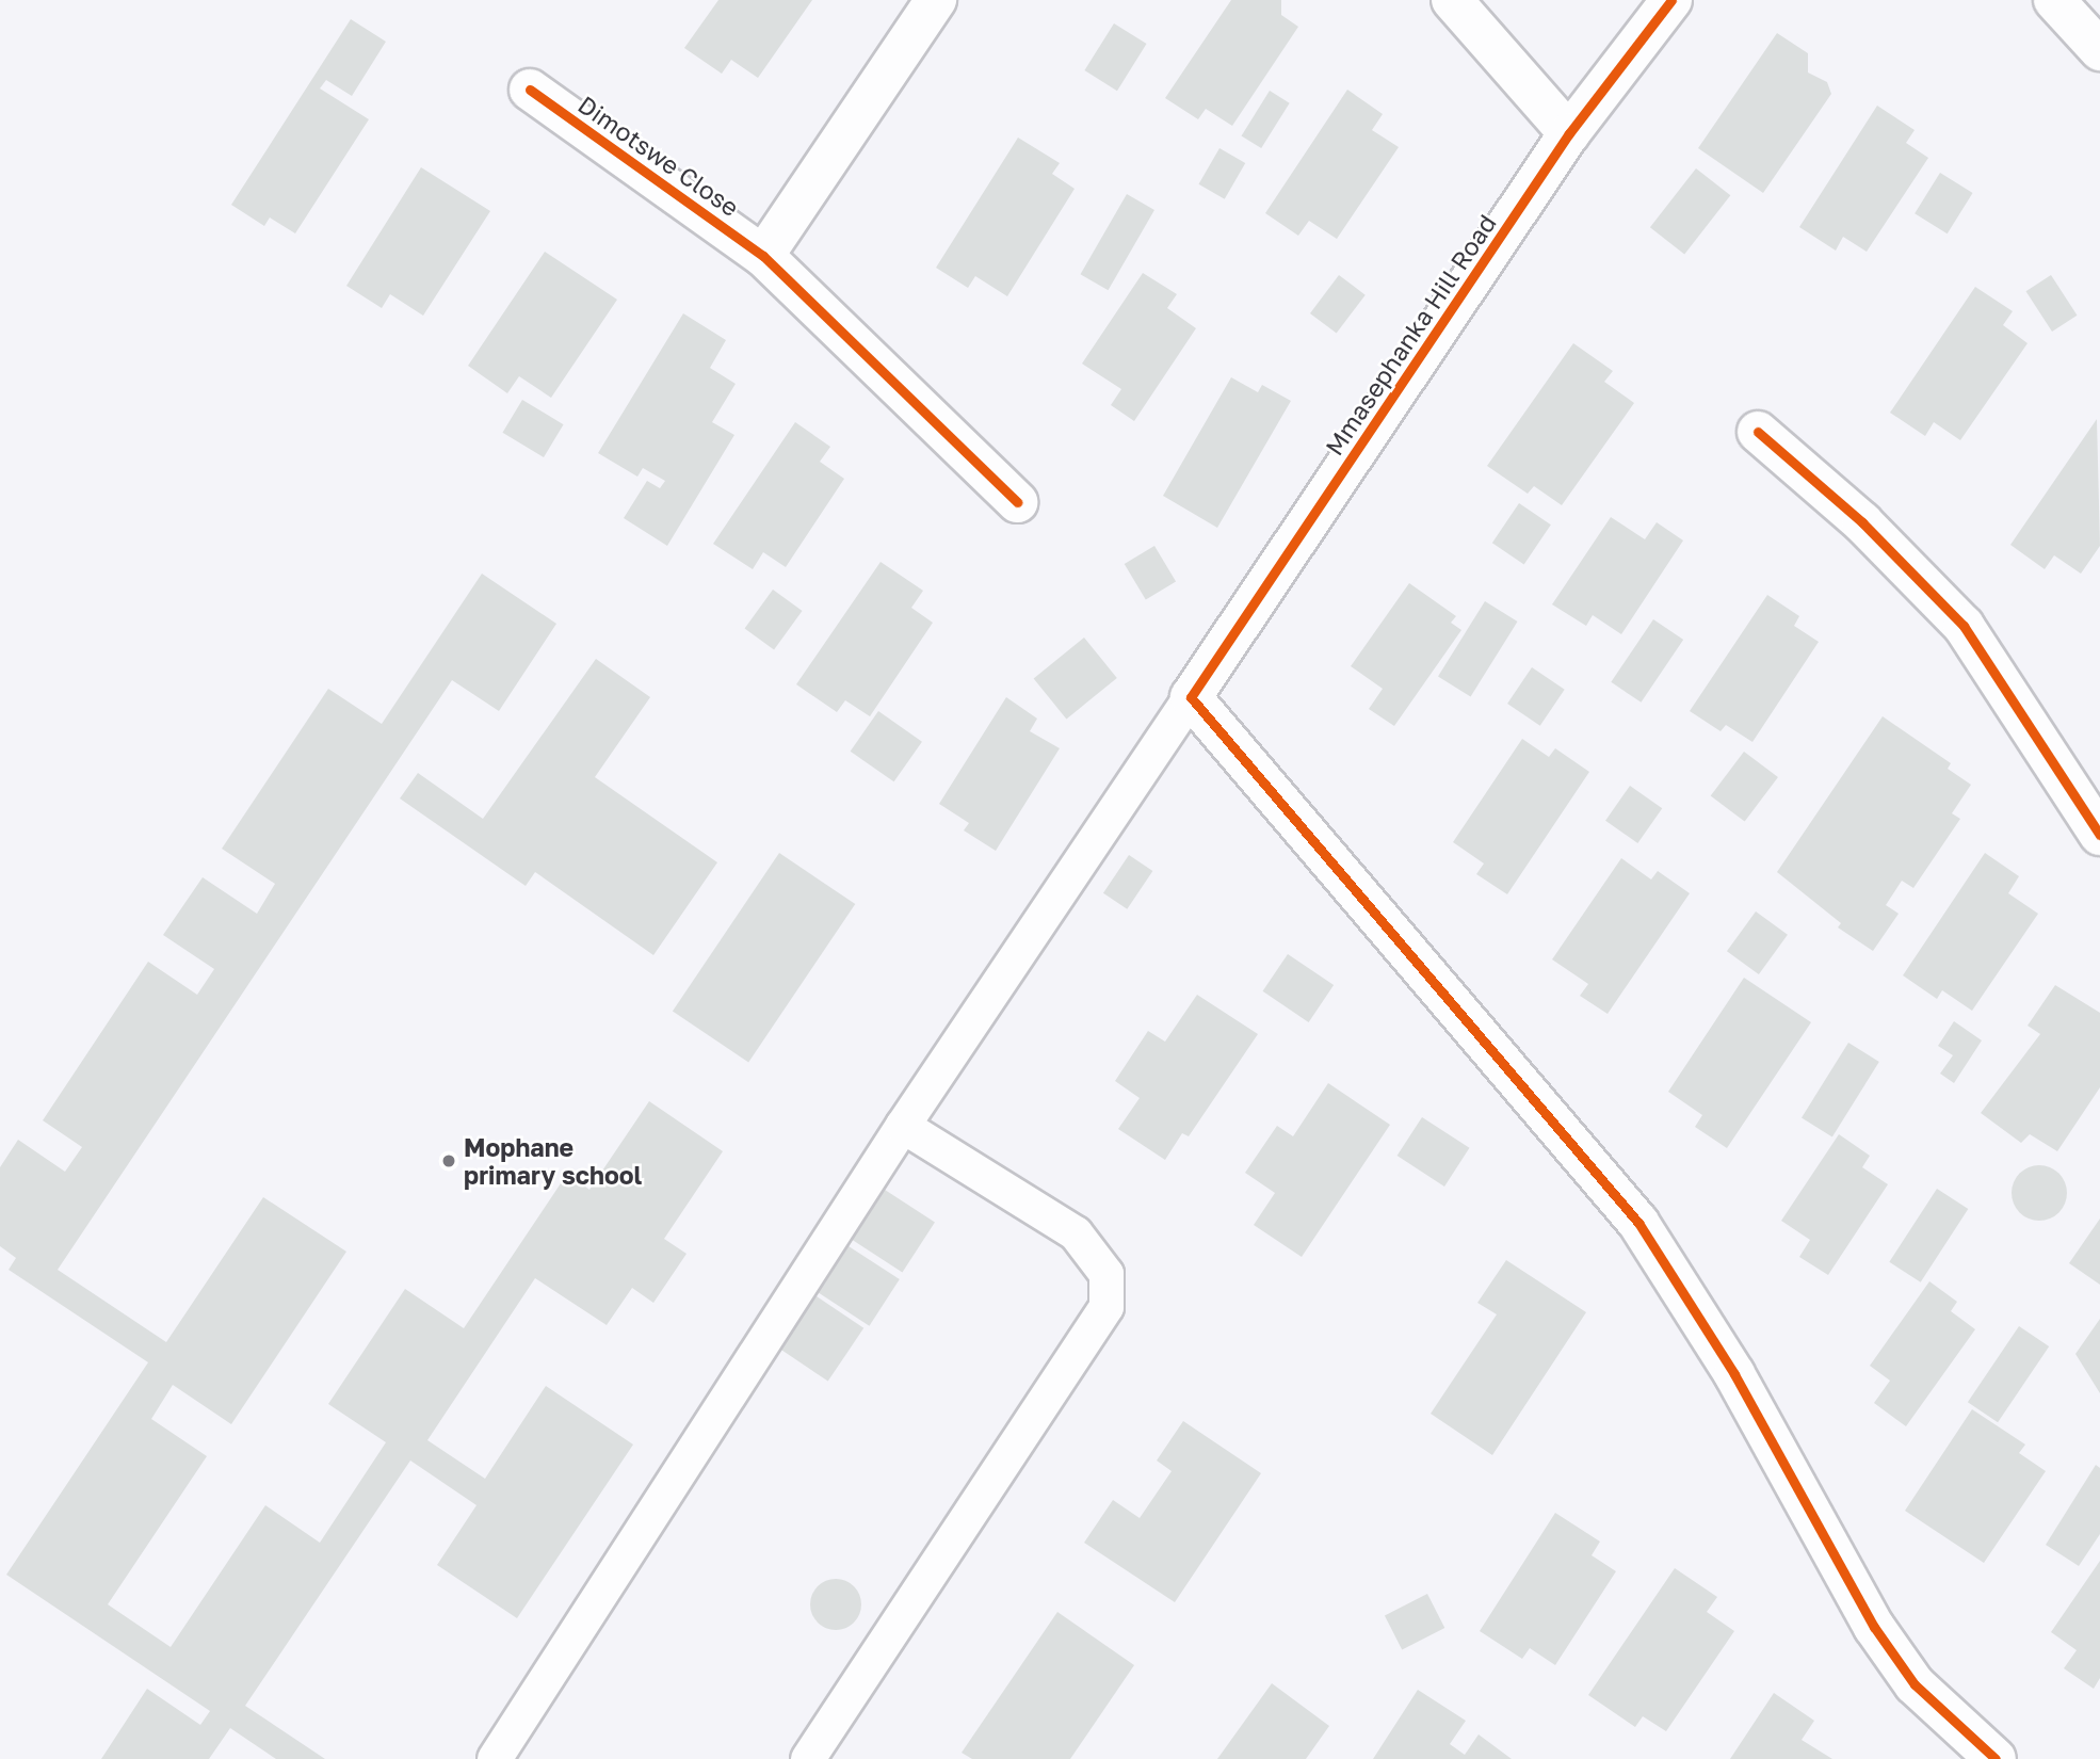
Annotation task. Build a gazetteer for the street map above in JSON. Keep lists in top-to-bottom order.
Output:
{
  "streets": {
    "street": ["Dimotswe Close", "Mmasephanka Hill Road"]
  },
  "places": ["Mophane primary school"]
}
